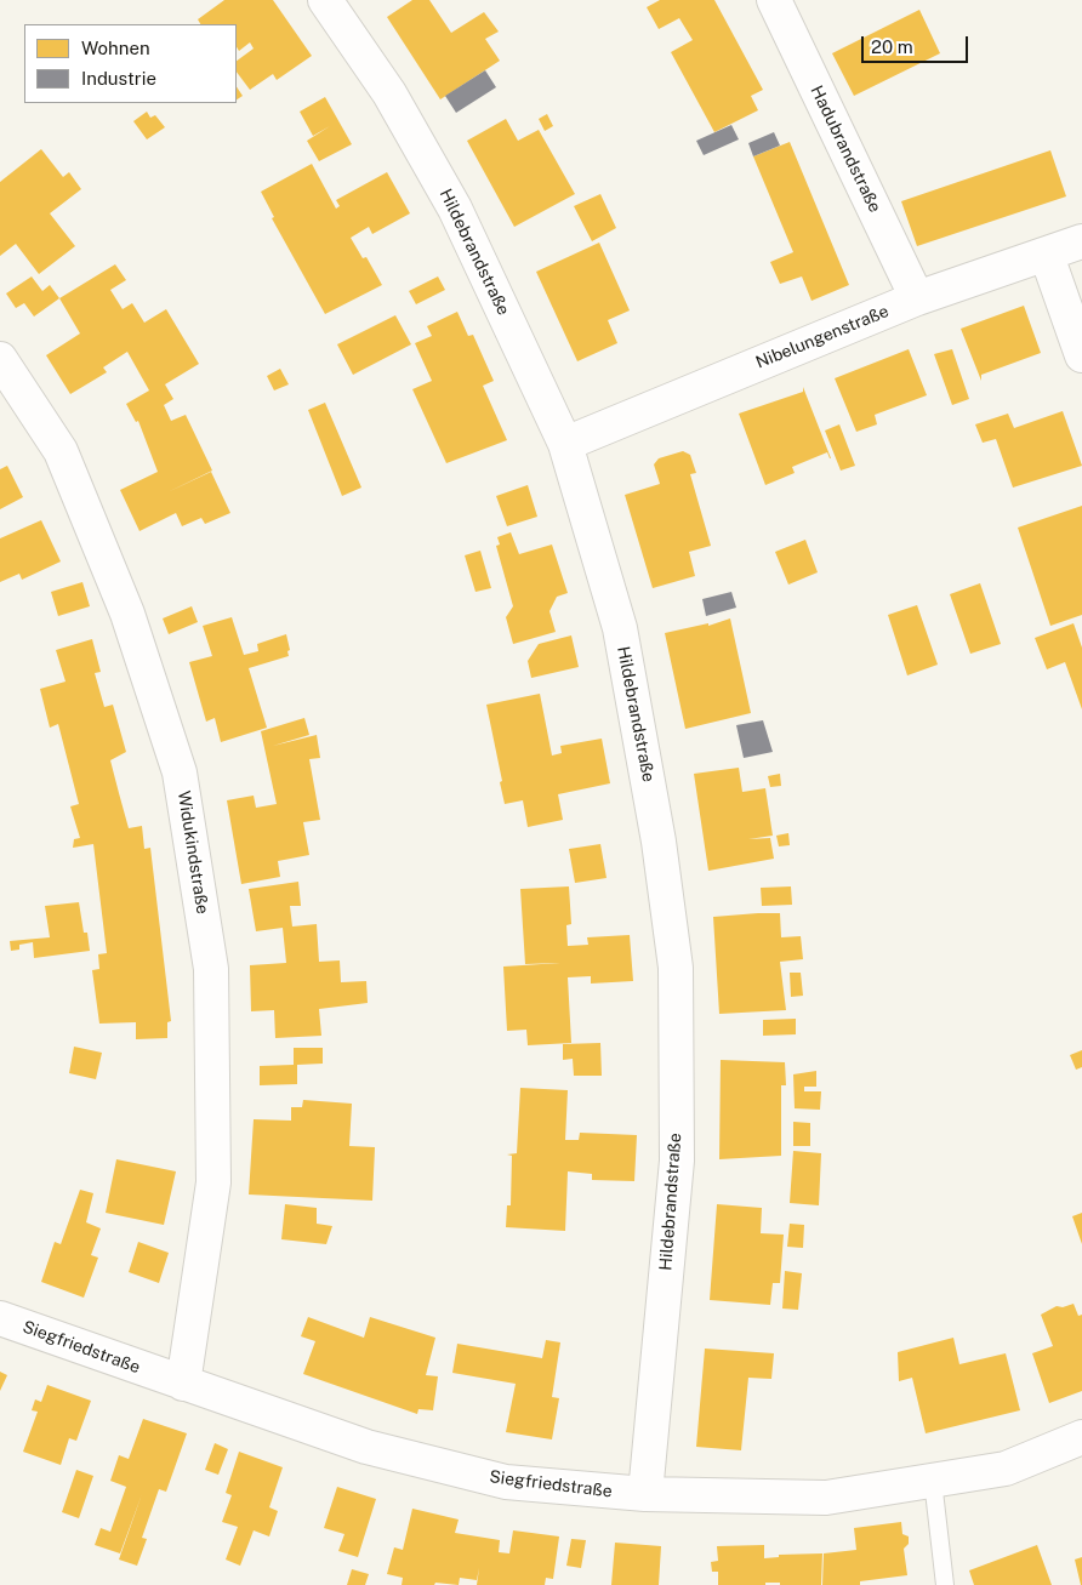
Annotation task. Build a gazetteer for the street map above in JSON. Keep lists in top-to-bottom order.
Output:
{
  "streets": {
    "street": [
      "Hadubrandstraße",
      "Hildebrandstraße",
      "Nibelungenstraße",
      "Widukindstraße",
      "Siegfriedstraße"
    ]
  },
  "crossings": [
    ["Hadubrandstraße", "Nibelungenstraße"],
    ["Hildebrandstraße", "Nibelungenstraße"],
    ["Hildebrandstraße", "Siegfriedstraße"],
    ["Widukindstraße", "Siegfriedstraße"]
  ],
  "legend": ["Wohnen", "Industrie"],
  "scale_bar": "20 m"
}
